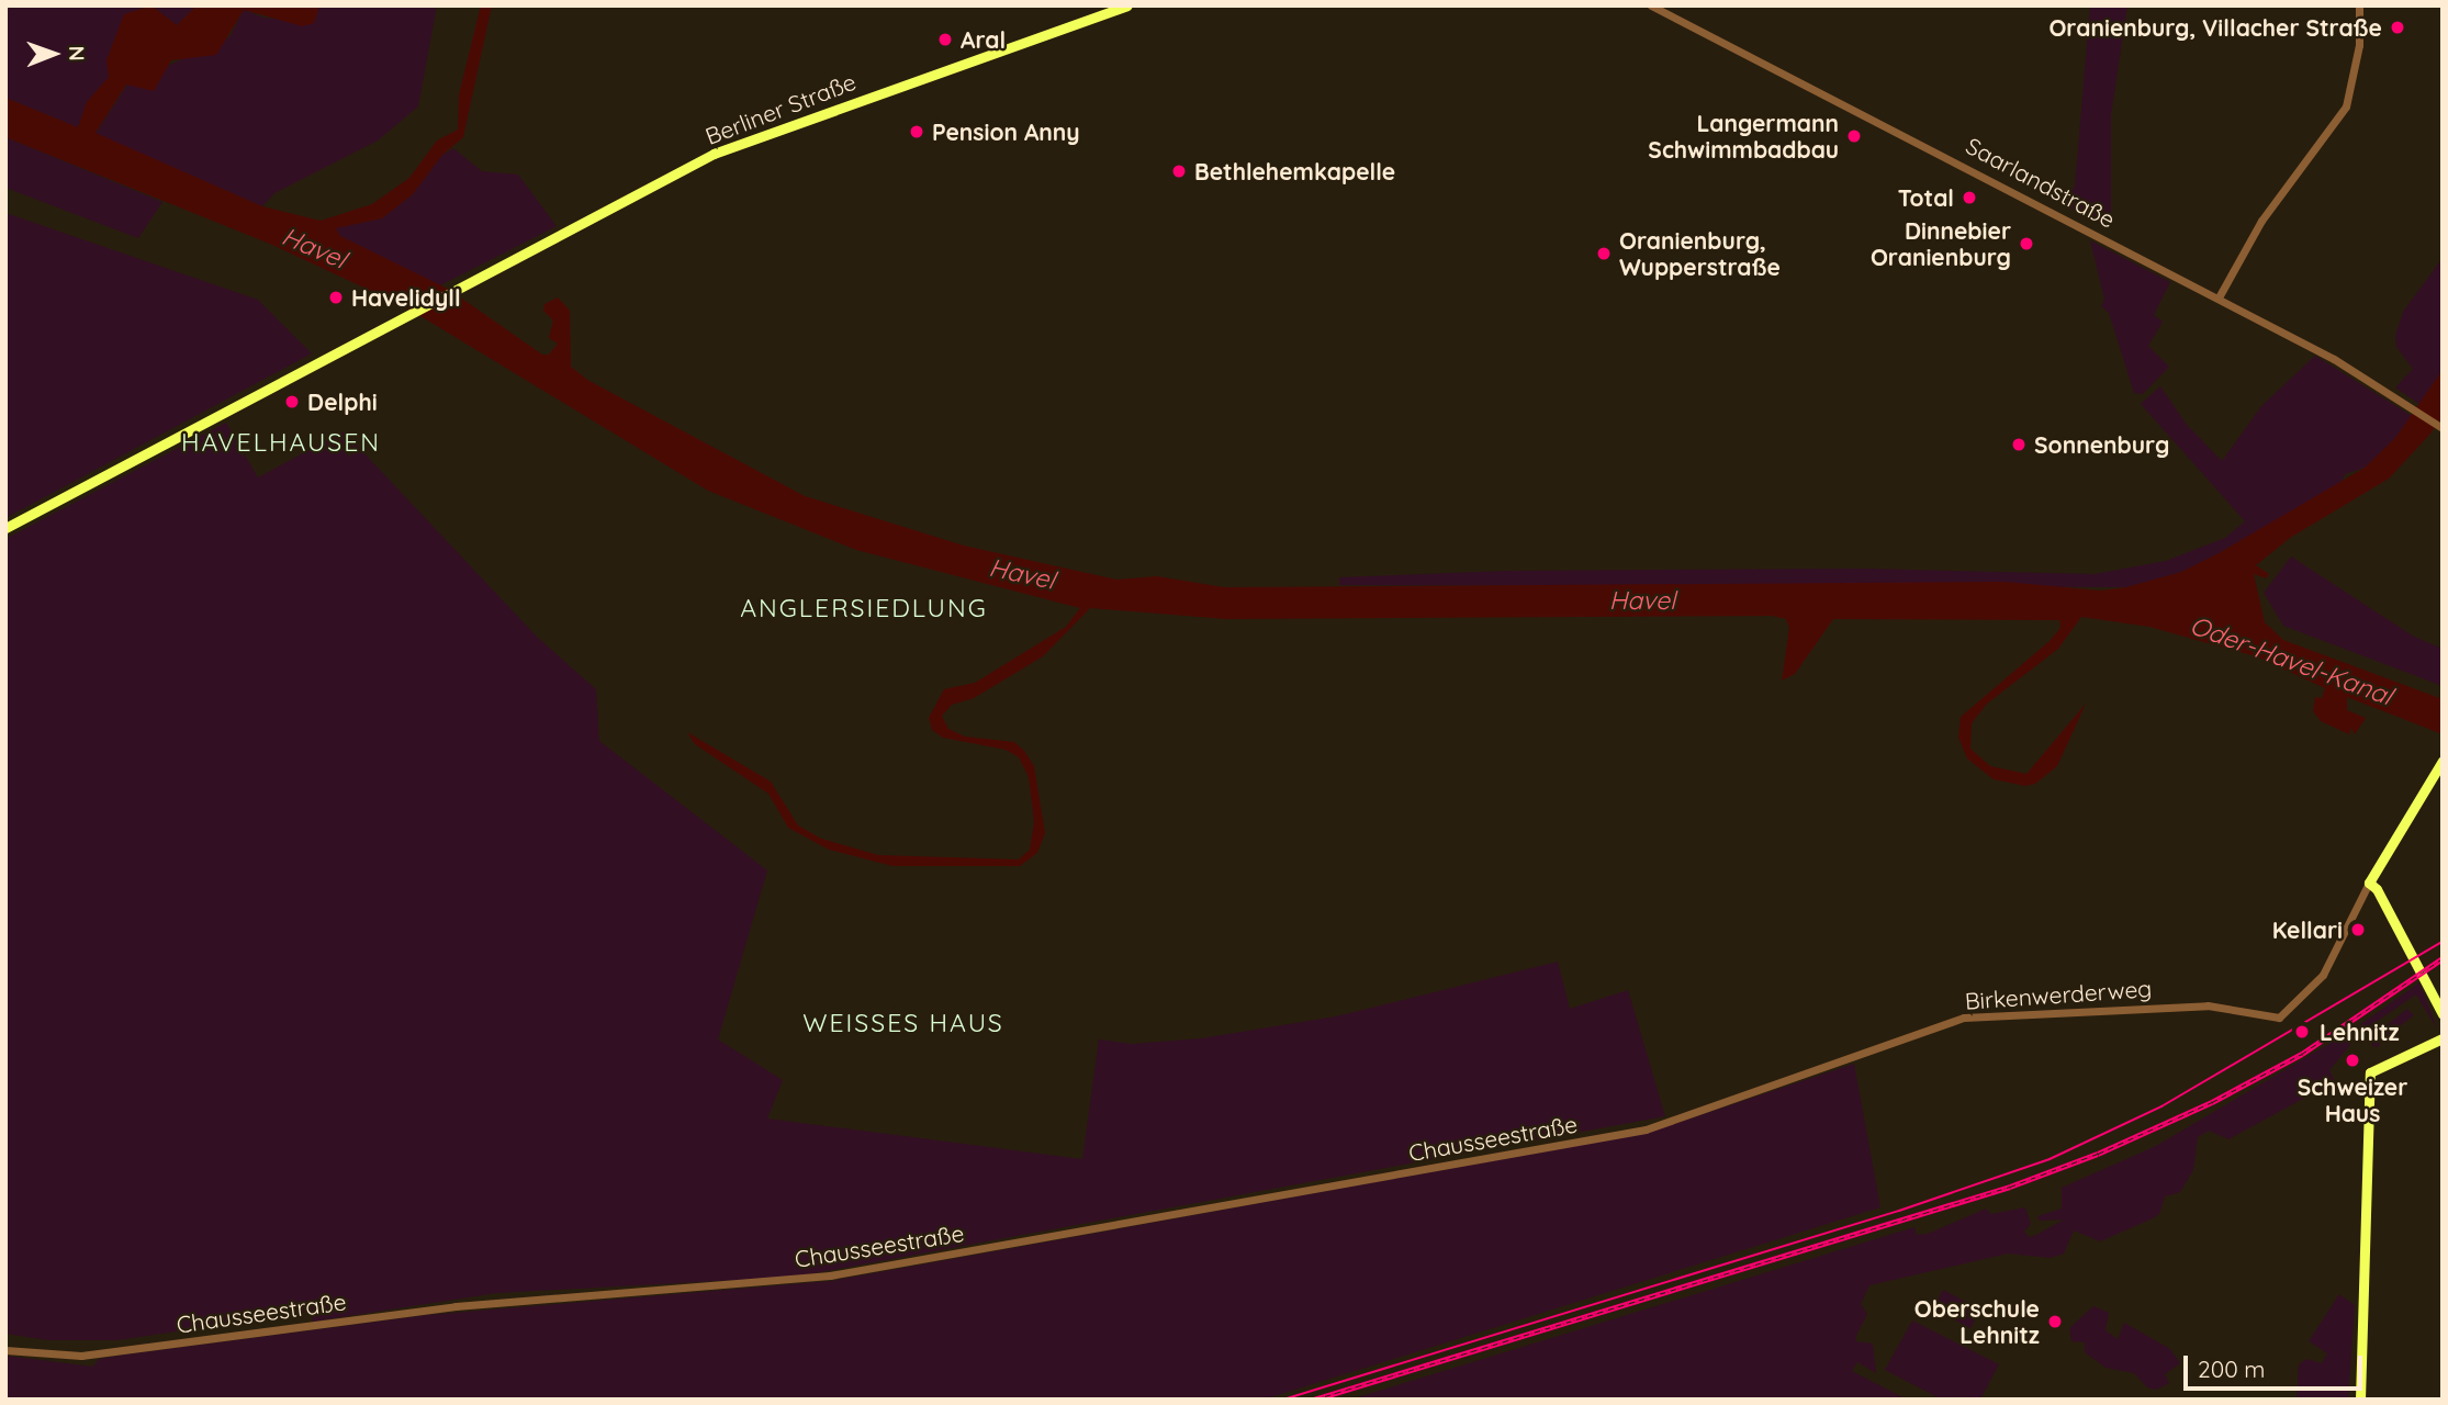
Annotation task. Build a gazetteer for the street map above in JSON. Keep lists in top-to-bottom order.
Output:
{
  "streets": {
    "main road": ["Berliner Straße"],
    "street": ["Saarlandstraße", "Birkenwerderweg", "Chausseestraße"]
  },
  "crossings": [
    ["Birkenwerderweg", "Chausseestraße"]
  ],
  "districts": ["HAVELHAUSEN", "ANGLERSIEDLUNG", "WEISSES HAUS"],
  "water": ["Havel", "Oder-Havel-Kanal"],
  "places": [
    "Oranienburg, Villacher Straße",
    "Aral",
    "Pension Anny",
    "Langermann Schwimmbadbau",
    "Bethlehemkapelle",
    "Total",
    "Dinnebier Oranienburg",
    "Oranienburg, Wupperstraße",
    "Havelidyll",
    "Delphi",
    "Sonnenburg",
    "Kellari",
    "Lehnitz",
    "Schweizer Haus",
    "Oberschule Lehnitz"
  ],
  "scale_bar": "200 m",
  "north": "right"
}
